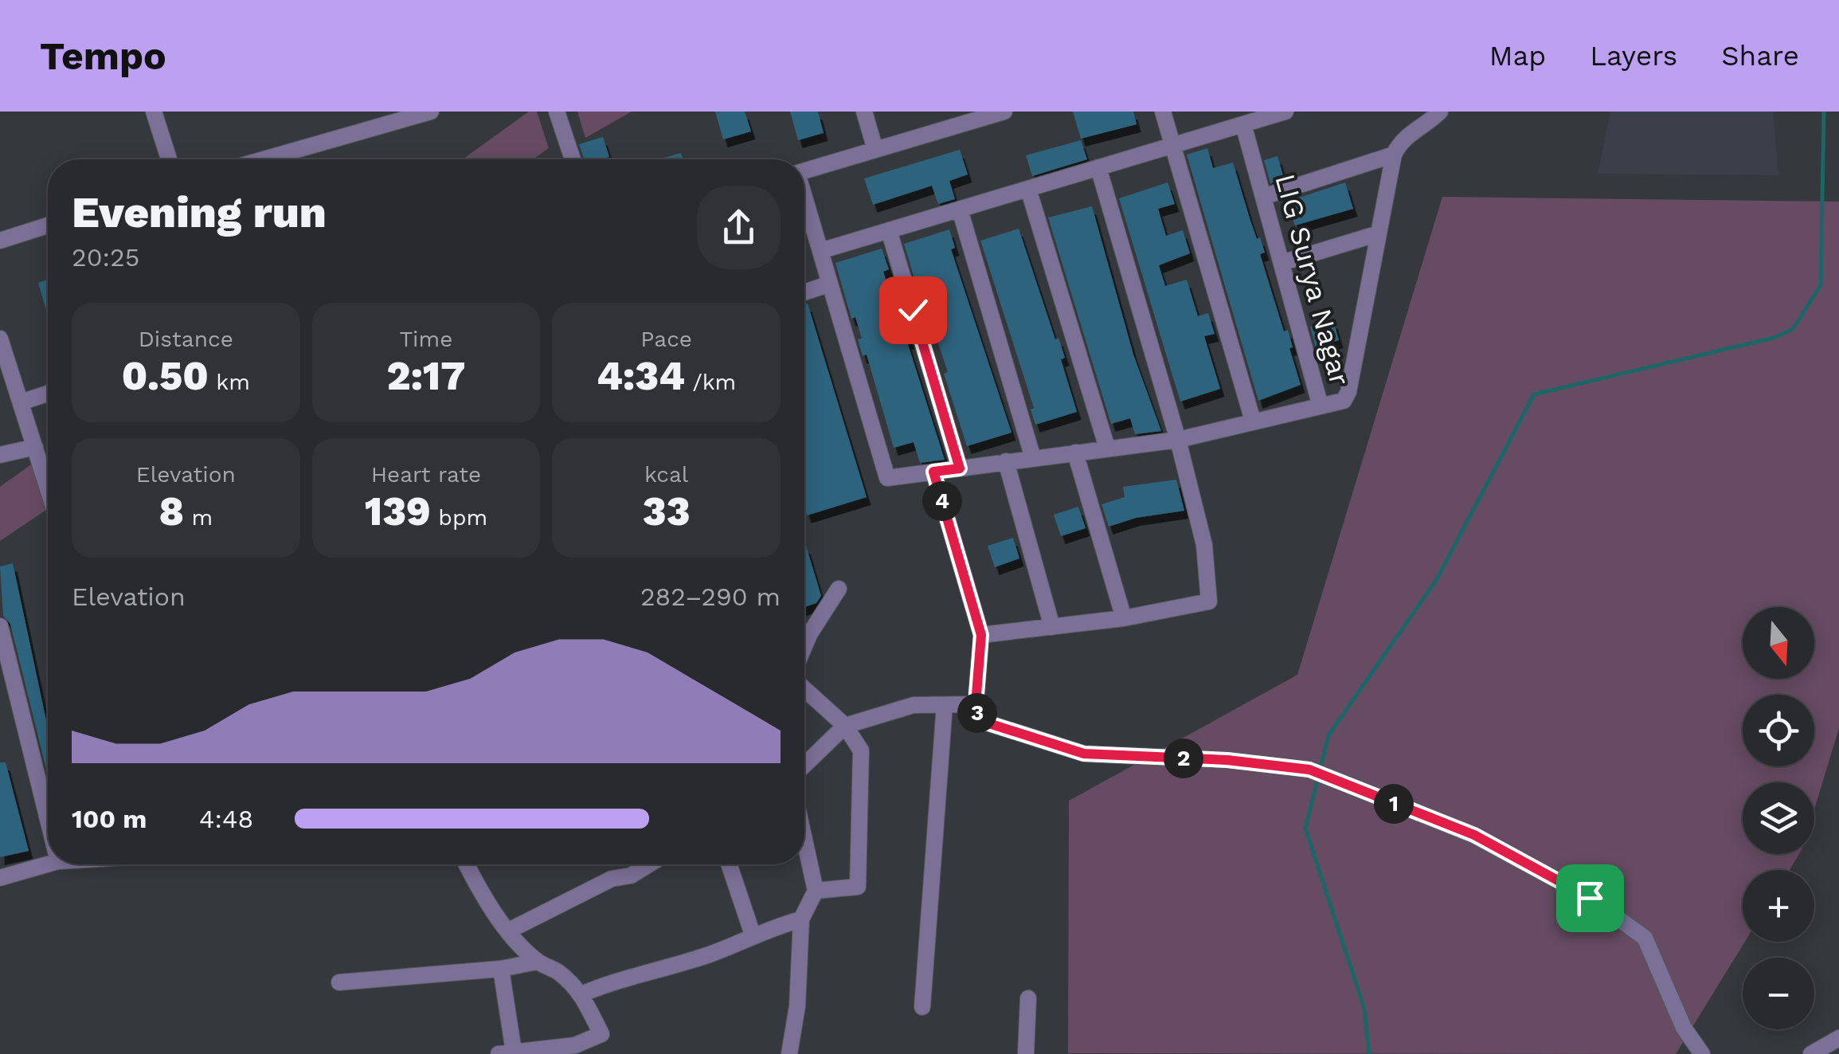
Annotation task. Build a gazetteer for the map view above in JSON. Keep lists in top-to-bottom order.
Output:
{
  "streets": {
    "street": ["LIG Surya Nagar"]
  },
  "north": "bottom",
  "page": {
    "header": "Tempo",
    "nav": ["Map", "Layers", "Share"],
    "heading": ["Evening run", "20:25"],
    "stats": [
      ["Distance", "0.50 km"],
      ["Time", "2:17"],
      ["Pace", "4:34 /km"],
      ["Elevation", "8 m"],
      ["Heart rate", "139 bpm"],
      ["kcal", "33"]
    ],
    "pins": [
      "4",
      "3",
      "2",
      "1"
    ],
    "chart": ["Elevation", "282–290 m"],
    "map_buttons": ["+", "−"],
    "list": [
      {
        "name": "100 m",
        "note": "4:48"
      }
    ]
  }
}
